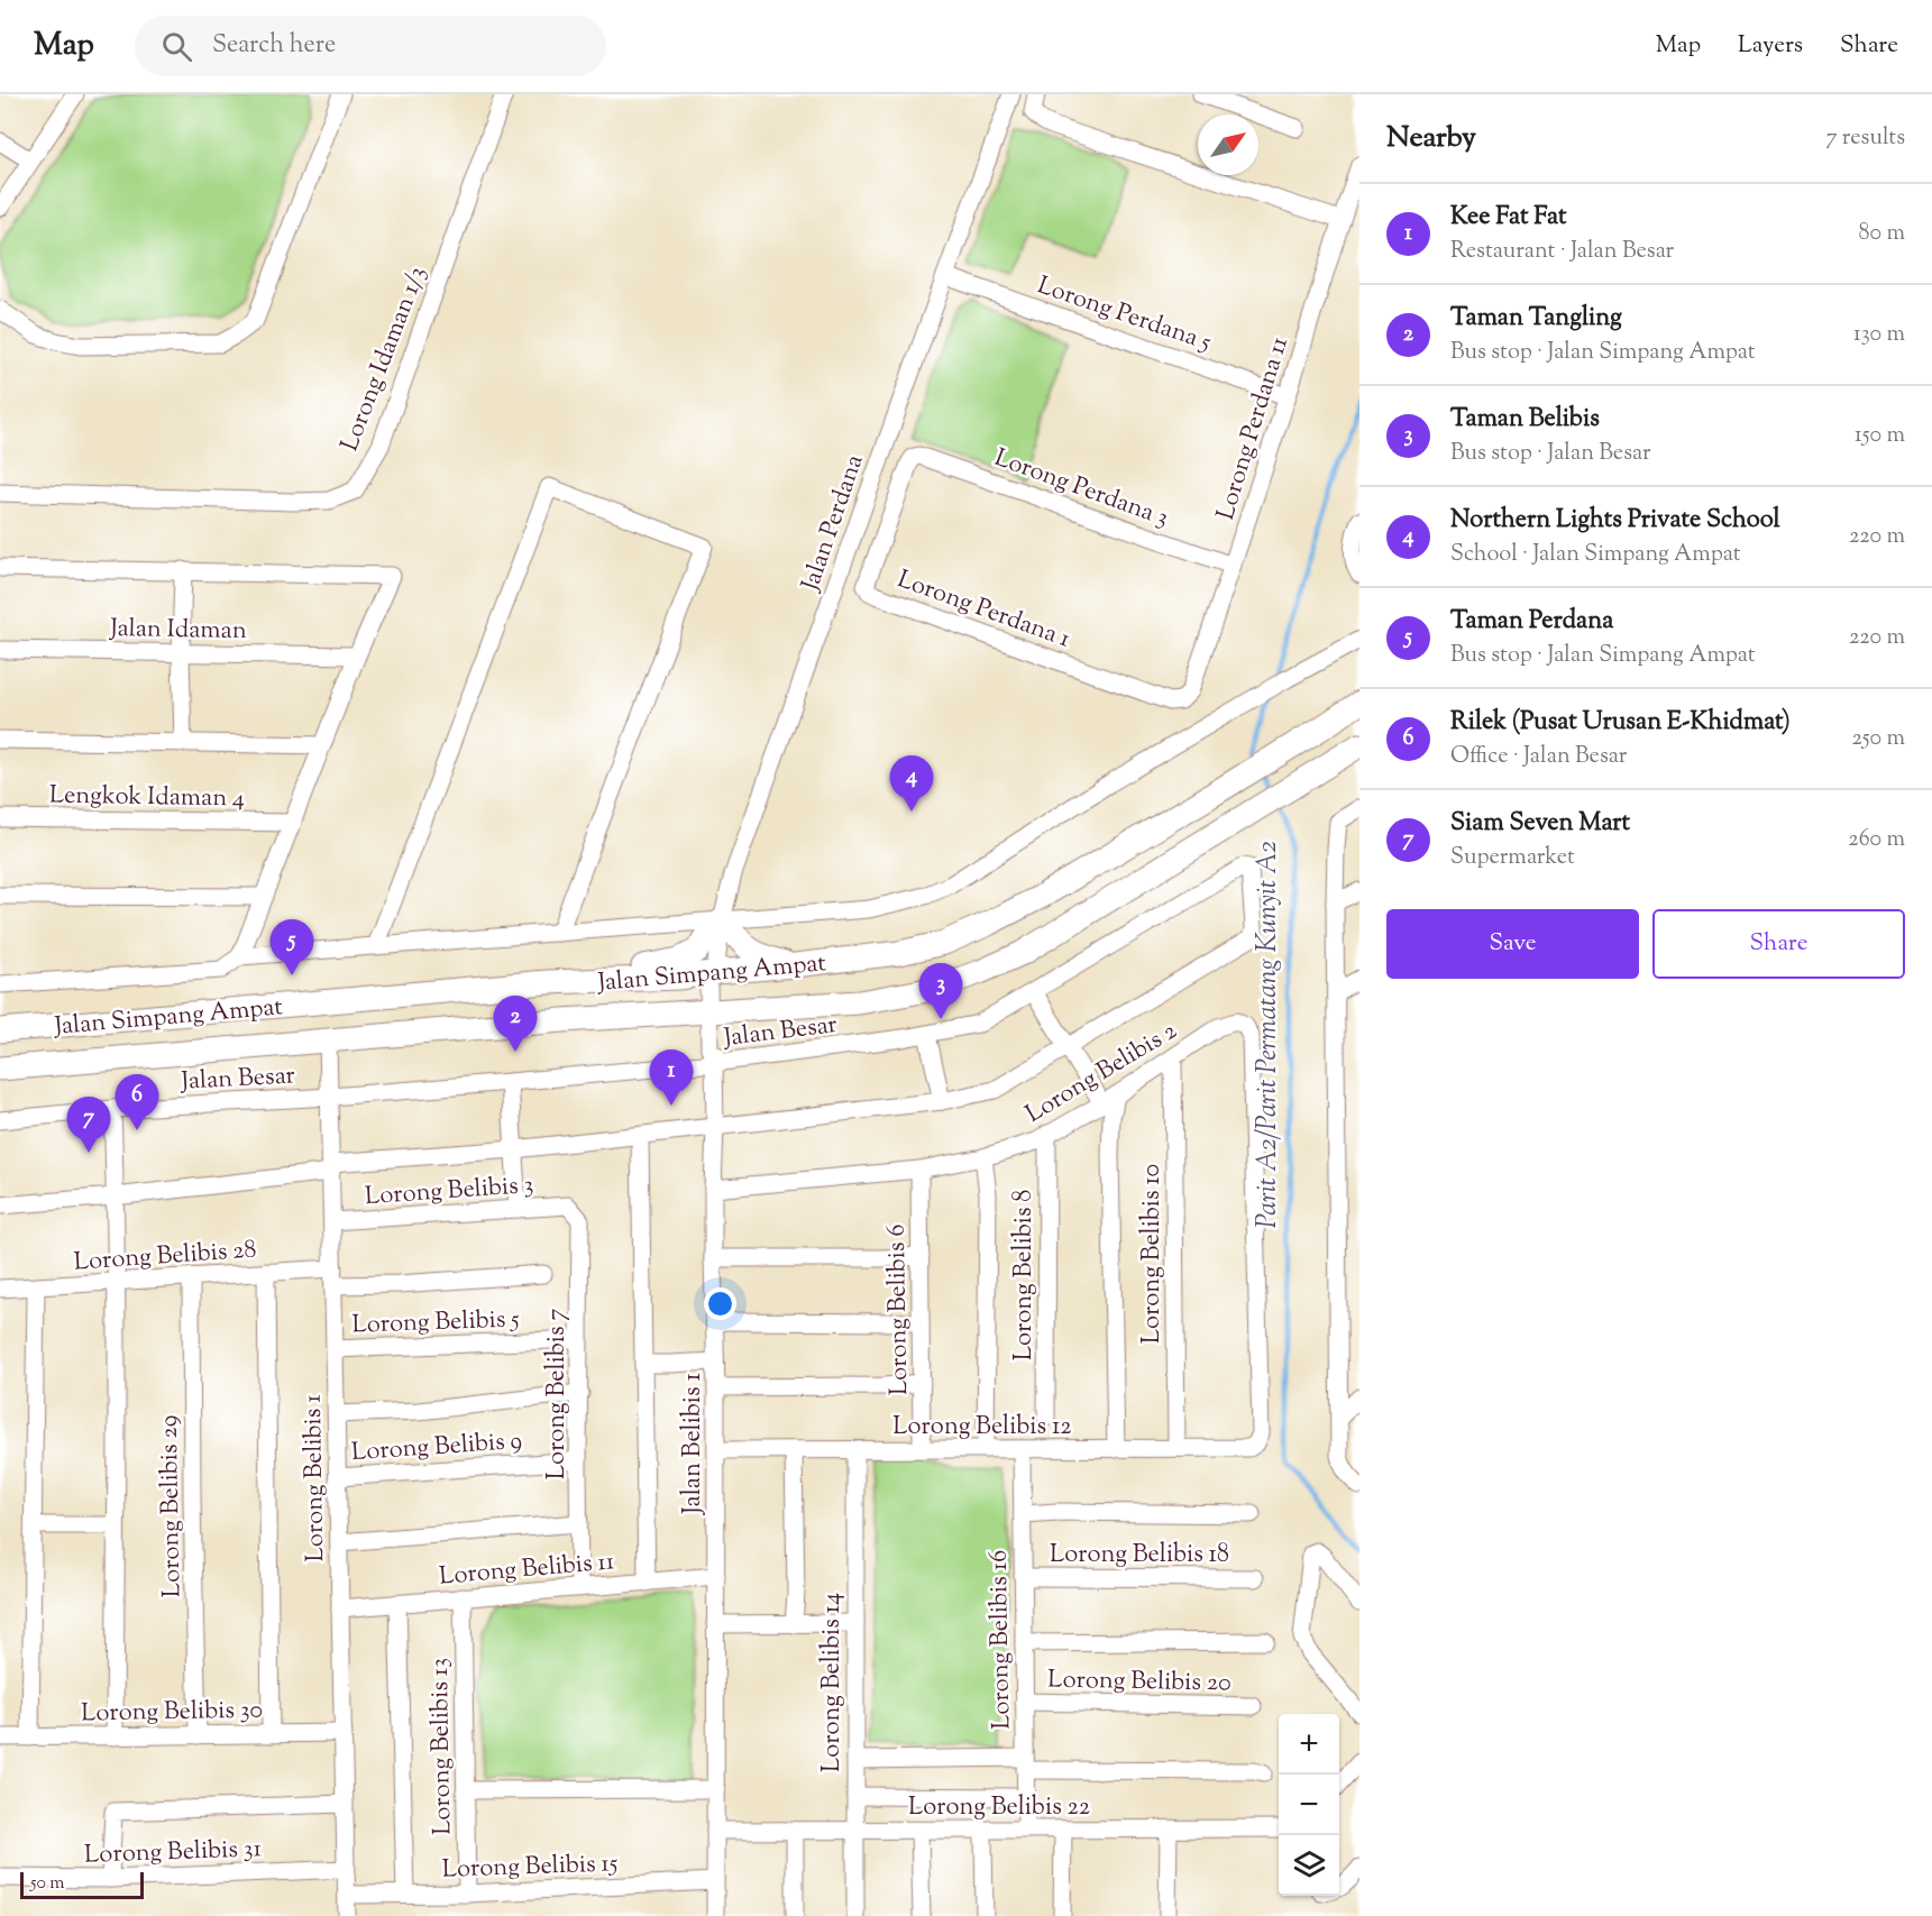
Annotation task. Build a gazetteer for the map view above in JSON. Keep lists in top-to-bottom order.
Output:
{
  "streets": {
    "highway": ["Jalan Simpang Ampat"],
    "street": [
      "Lorong Perdana 5",
      "Lorong Idaman 1/3",
      "Lorong Perdana 11",
      "Lorong Perdana 3",
      "Jalan Perdana",
      "Lorong Perdana 1",
      "Jalan Idaman",
      "Lengkok Idaman 4",
      "Jalan Besar",
      "Lorong Belibis 2",
      "Lorong Belibis 3",
      "Lorong Belibis 28",
      "Lorong Belibis 10",
      "Lorong Belibis 8",
      "Lorong Belibis 6",
      "Lorong Belibis 5",
      "Lorong Belibis 7",
      "Lorong Belibis 12",
      "Jalan Belibis 1",
      "Lorong Belibis 9",
      "Lorong Belibis 1",
      "Lorong Belibis 29",
      "Lorong Belibis 18",
      "Lorong Belibis 11",
      "Lorong Belibis 16",
      "Lorong Belibis 20",
      "Lorong Belibis 14",
      "Lorong Belibis 30",
      "Lorong Belibis 13",
      "Lorong Belibis 22",
      "Lorong Belibis 31",
      "Lorong Belibis 15"
    ]
  },
  "crossings": [
    ["Lorong Perdana 5", "Lorong Perdana 11"],
    ["Lorong Perdana 5", "Jalan Perdana"],
    ["Lorong Perdana 11", "Lorong Perdana 3"],
    ["Lorong Perdana 11", "Lorong Perdana 1"],
    ["Lorong Perdana 3", "Lorong Perdana 1"],
    ["Jalan Perdana", "Jalan Simpang Ampat"],
    ["Jalan Perdana", "Jalan Belibis 1"],
    ["Jalan Simpang Ampat", "Jalan Belibis 1"],
    ["Jalan Simpang Ampat", "Lorong Belibis 1"],
    ["Jalan Besar", "Jalan Belibis 1"],
    ["Jalan Besar", "Lorong Belibis 1"],
    ["Lorong Belibis 2", "Lorong Belibis 10"],
    ["Lorong Belibis 2", "Lorong Belibis 8"],
    ["Lorong Belibis 2", "Lorong Belibis 6"],
    ["Lorong Belibis 2", "Lorong Belibis 12"],
    ["Lorong Belibis 2", "Jalan Belibis 1"],
    ["Lorong Belibis 3", "Lorong Belibis 7"],
    ["Lorong Belibis 3", "Lorong Belibis 1"],
    ["Lorong Belibis 28", "Lorong Belibis 1"],
    ["Lorong Belibis 28", "Lorong Belibis 29"],
    ["Lorong Belibis 10", "Lorong Belibis 12"],
    ["Lorong Belibis 6", "Lorong Belibis 12"],
    ["Lorong Belibis 5", "Lorong Belibis 7"],
    ["Lorong Belibis 5", "Lorong Belibis 1"],
    ["Lorong Belibis 7", "Lorong Belibis 9"],
    ["Lorong Belibis 7", "Lorong Belibis 11"],
    ["Lorong Belibis 12", "Jalan Belibis 1"],
    ["Lorong Belibis 12", "Lorong Belibis 16"],
    ["Lorong Belibis 12", "Lorong Belibis 14"],
    ["Jalan Belibis 1", "Lorong Belibis 11"],
    ["Jalan Belibis 1", "Lorong Belibis 22"],
    ["Jalan Belibis 1", "Lorong Belibis 15"],
    ["Lorong Belibis 9", "Lorong Belibis 1"],
    ["Lorong Belibis 1", "Lorong Belibis 11"],
    ["Lorong Belibis 1", "Lorong Belibis 30"],
    ["Lorong Belibis 1", "Lorong Belibis 31"],
    ["Lorong Belibis 1", "Lorong Belibis 15"],
    ["Lorong Belibis 29", "Lorong Belibis 30"],
    ["Lorong Belibis 18", "Lorong Belibis 16"],
    ["Lorong Belibis 11", "Lorong Belibis 13"],
    ["Lorong Belibis 16", "Lorong Belibis 20"],
    ["Lorong Belibis 16", "Lorong Belibis 22"],
    ["Lorong Belibis 14", "Lorong Belibis 22"],
    ["Lorong Belibis 13", "Lorong Belibis 15"]
  ],
  "water": ["Parit A2/Parit Permatang Kunyit A2"],
  "scale_bar": "50 m",
  "north": "top right",
  "page": {
    "header": "Map",
    "search": "Search here",
    "nav": ["Map", "Layers", "Share"],
    "heading": ["Nearby", "7 results"],
    "list": [
      {
        "mark": "1",
        "name": "Kee Fat Fat",
        "note": "Restaurant · Jalan Besar",
        "value": "80 m"
      },
      {
        "mark": "2",
        "name": "Taman Tangling",
        "note": "Bus stop · Jalan Simpang Ampat",
        "value": "130 m"
      },
      {
        "mark": "3",
        "name": "Taman Belibis",
        "note": "Bus stop · Jalan Besar",
        "value": "150 m"
      },
      {
        "mark": "4",
        "name": "Northern Lights Private School",
        "note": "School · Jalan Simpang Ampat",
        "value": "220 m"
      },
      {
        "mark": "5",
        "name": "Taman Perdana",
        "note": "Bus stop · Jalan Simpang Ampat",
        "value": "220 m"
      },
      {
        "mark": "6",
        "name": "Rilek (Pusat Urusan E-Khidmat)",
        "note": "Office · Jalan Besar",
        "value": "250 m"
      },
      {
        "mark": "7",
        "name": "Siam Seven Mart",
        "note": "Supermarket",
        "value": "260 m"
      }
    ],
    "pins": [
      "4",
      "5",
      "3",
      "2",
      "1",
      "6",
      "7"
    ],
    "buttons": ["Save", "Share"],
    "map_buttons": ["+", "−"],
    "scale": "50 m"
  }
}
